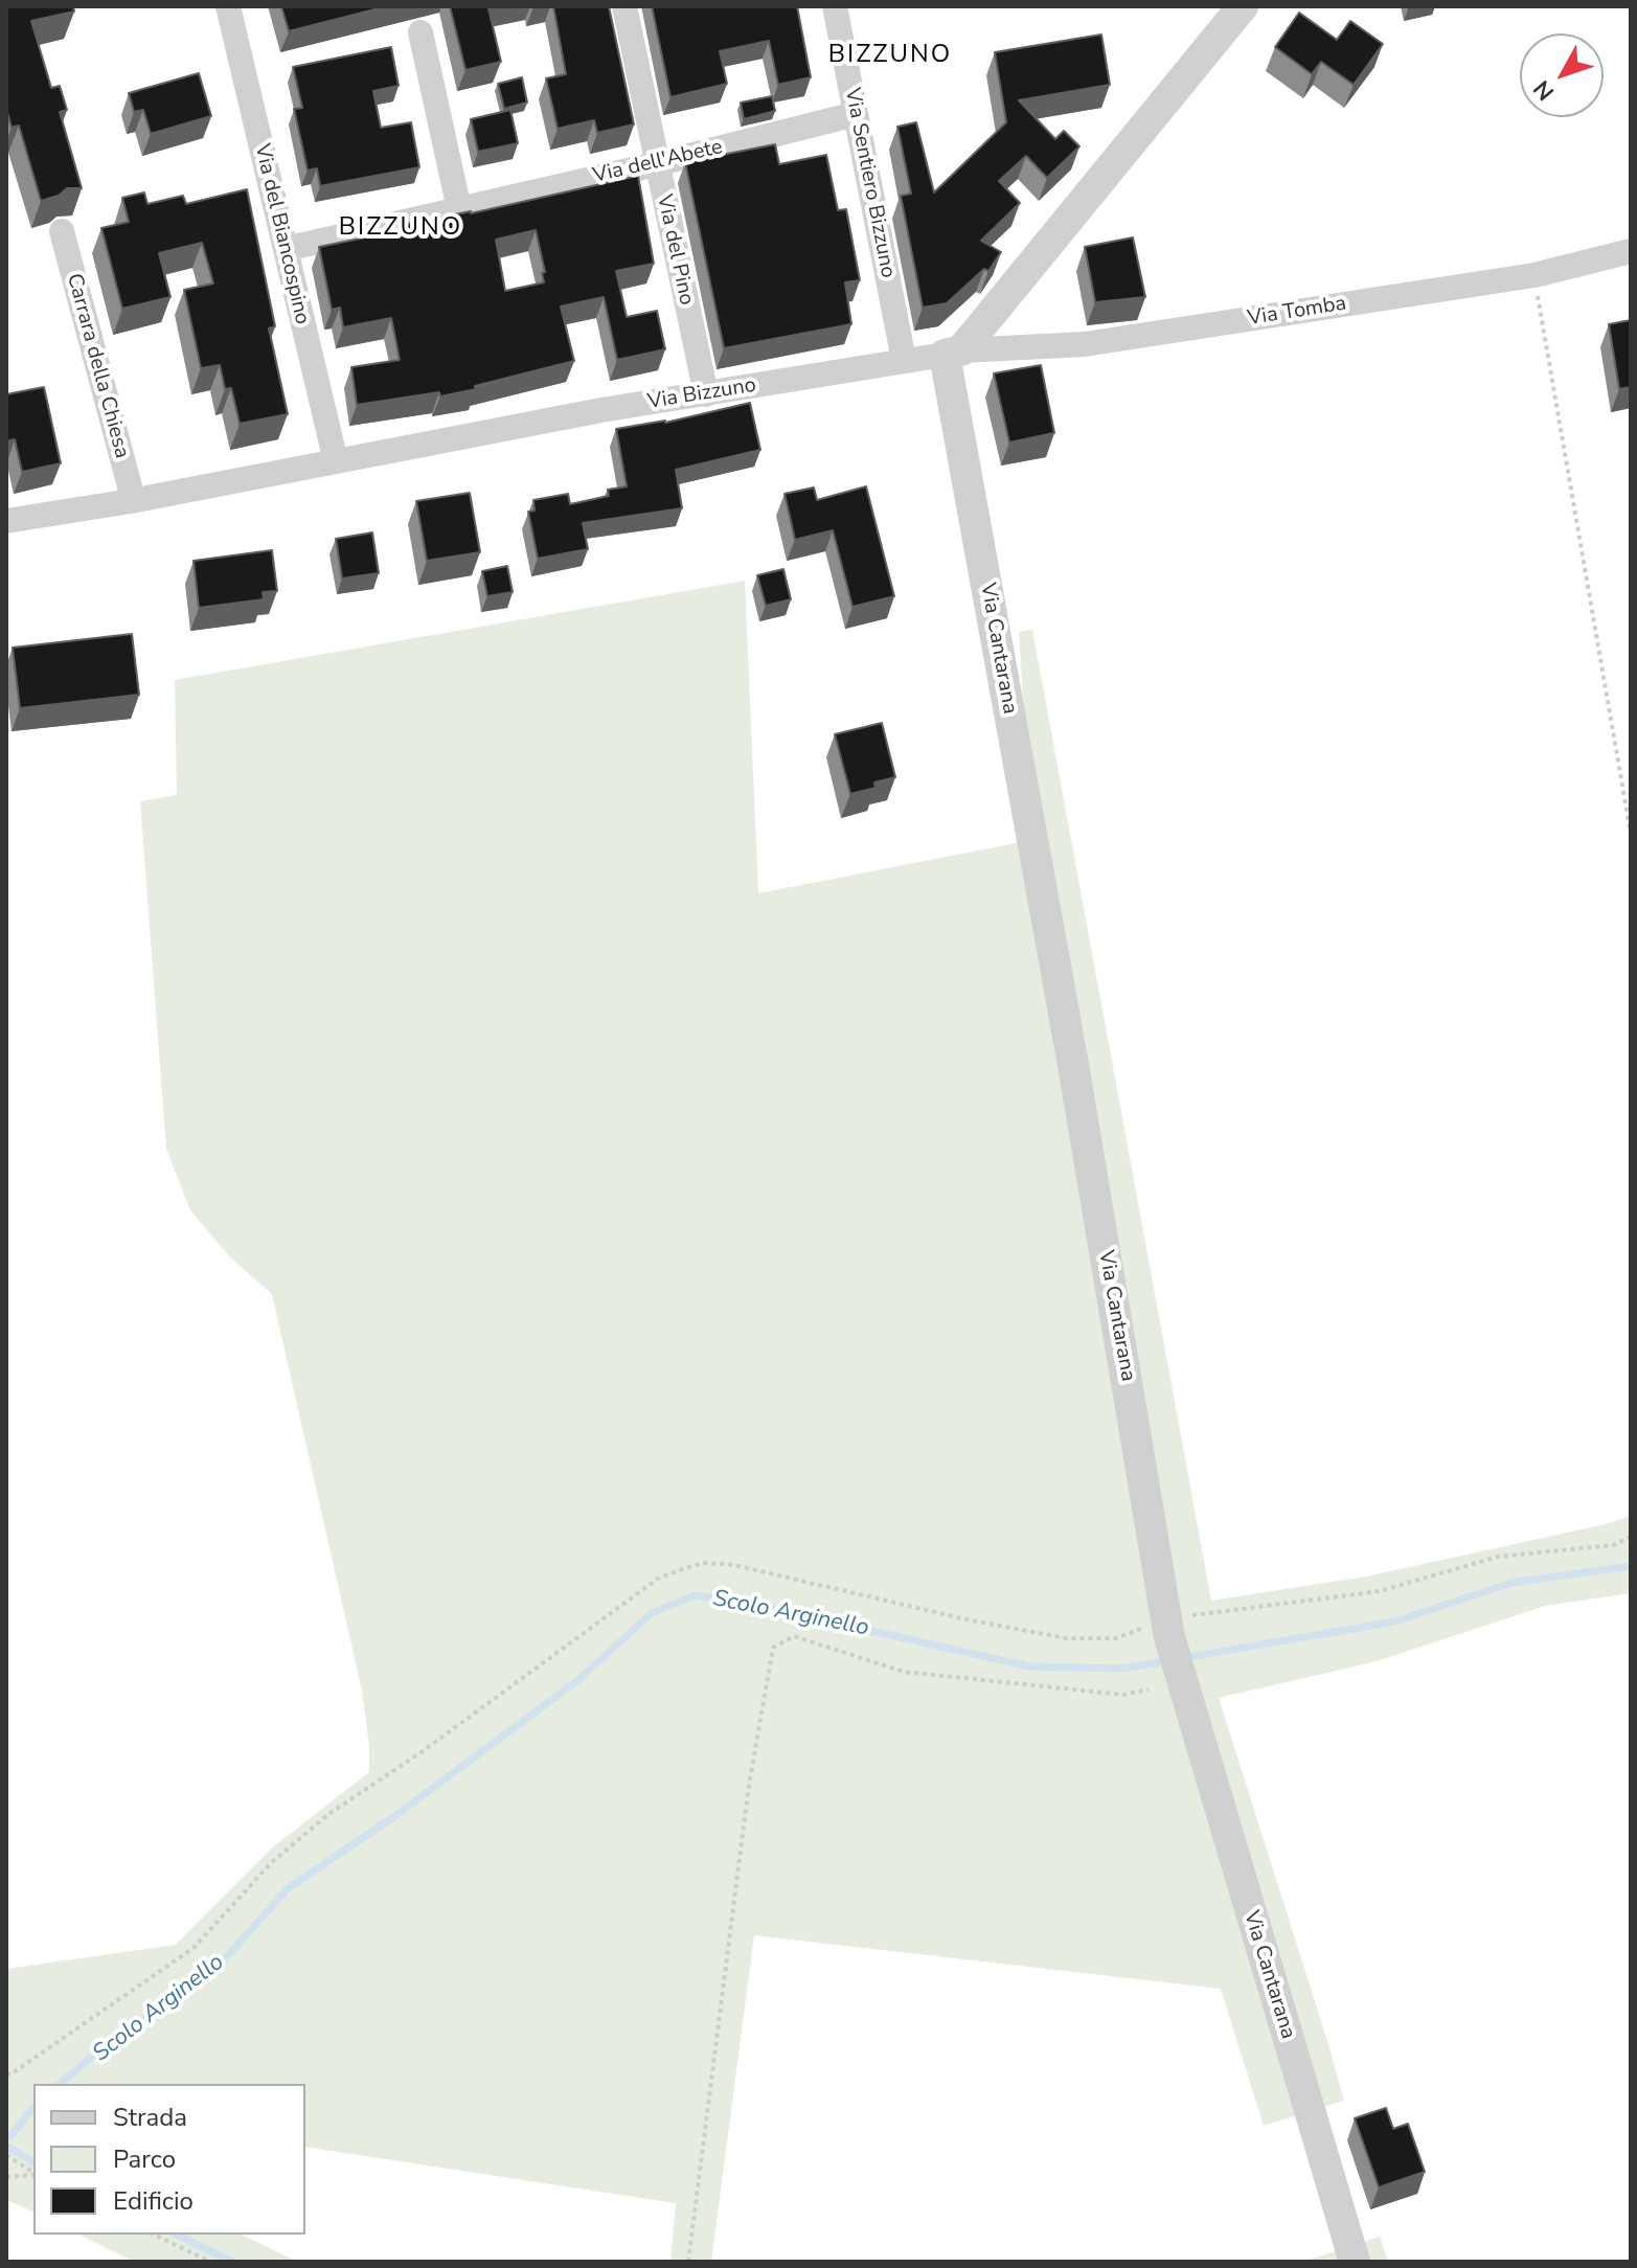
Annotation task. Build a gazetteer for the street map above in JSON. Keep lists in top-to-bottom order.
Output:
{
  "streets": {
    "street": [
      "Via dell'Abete",
      "Via Sentiero Bizzuno",
      "Via del Biancospino",
      "Via del Pino",
      "Via Tomba",
      "Carrara della Chiesa",
      "Via Bizzuno",
      "Via Cantarana"
    ]
  },
  "crossings": [
    ["Via dell'Abete", "Via Sentiero Bizzuno"],
    ["Via dell'Abete", "Via del Biancospino"],
    ["Via dell'Abete", "Via del Pino"],
    ["Via Sentiero Bizzuno", "Via Bizzuno"],
    ["Via del Biancospino", "Via Bizzuno"],
    ["Via del Pino", "Via Bizzuno"],
    ["Via Tomba", "Via Bizzuno"],
    ["Via Tomba", "Via Cantarana"],
    ["Carrara della Chiesa", "Via Bizzuno"],
    ["Via Bizzuno", "Via Cantarana"]
  ],
  "districts": ["BIZZUNO", "BIZZUNO"],
  "water": ["Scolo Arginello"],
  "legend": ["Strada", "Parco", "Edificio"],
  "north": "bottom left"
}
